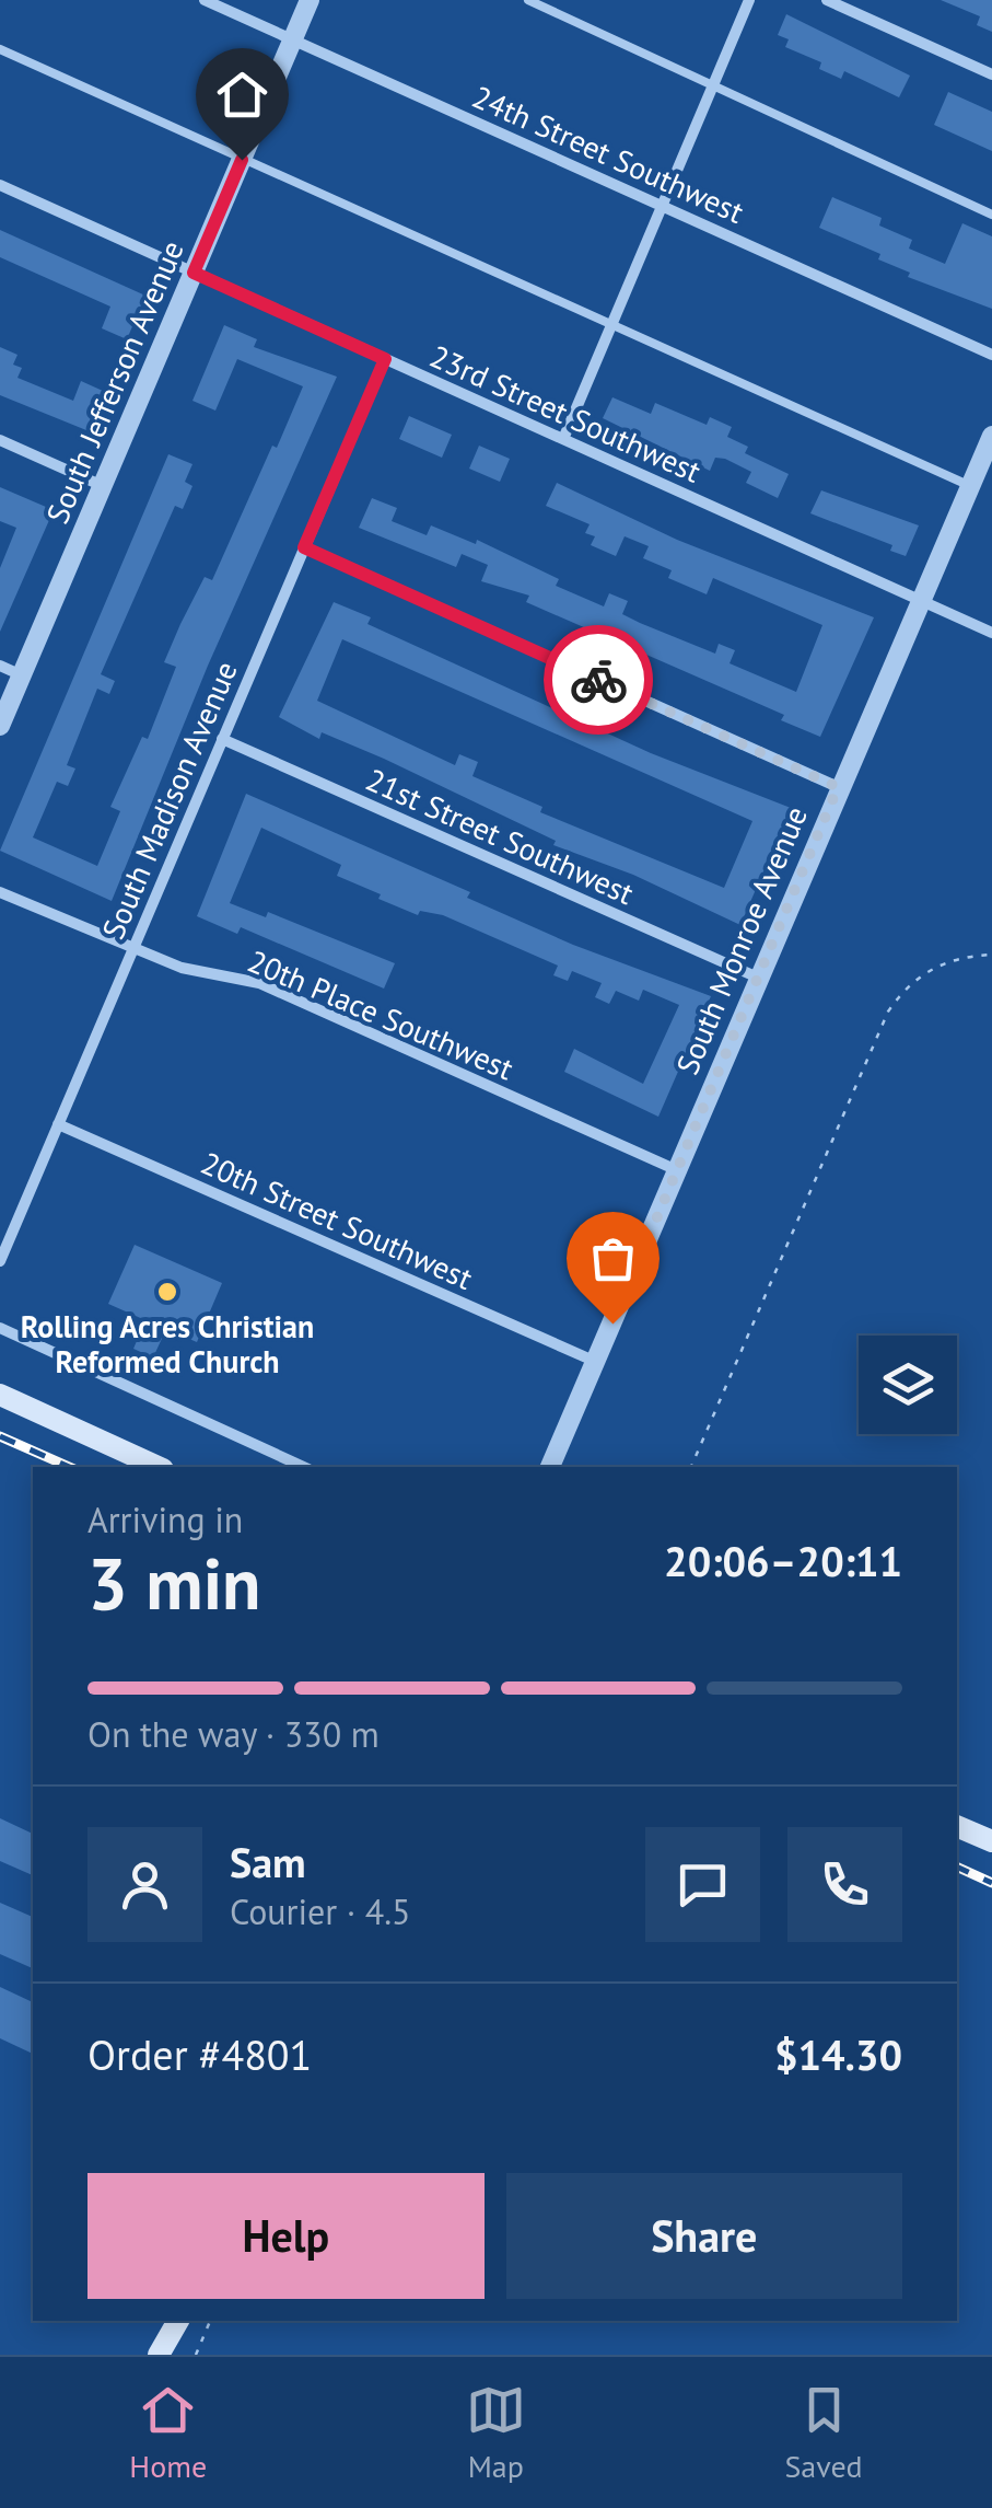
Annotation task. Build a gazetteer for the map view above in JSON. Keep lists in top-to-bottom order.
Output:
{
  "streets": {
    "street": [
      "24th Street Southwest",
      "South Jefferson Avenue",
      "23rd Street Southwest",
      "South Madison Avenue",
      "21st Street Southwest",
      "South Monroe Avenue",
      "20th Place Southwest",
      "20th Street Southwest"
    ]
  },
  "crossings": [
    ["24th Street Southwest", "South Jefferson Avenue"],
    ["South Jefferson Avenue", "23rd Street Southwest"],
    ["23rd Street Southwest", "South Madison Avenue"],
    ["23rd Street Southwest", "South Monroe Avenue"],
    ["South Madison Avenue", "21st Street Southwest"],
    ["South Madison Avenue", "20th Place Southwest"],
    ["South Madison Avenue", "20th Street Southwest"],
    ["21st Street Southwest", "South Monroe Avenue"],
    ["South Monroe Avenue", "20th Place Southwest"],
    ["South Monroe Avenue", "20th Street Southwest"]
  ],
  "places": ["Rolling Acres Christian Reformed Church"],
  "page": {
    "heading": ["3 min", "Arriving in", "20:06–20:11"],
    "panel": [
      "Sam",
      "Courier · 4.5",
      "Order #4801",
      "$14.30"
    ],
    "bar": "On the way · 330 m",
    "buttons": ["Help", "Share"],
    "tabs": ["Home", "Map", "Saved"]
  }
}
